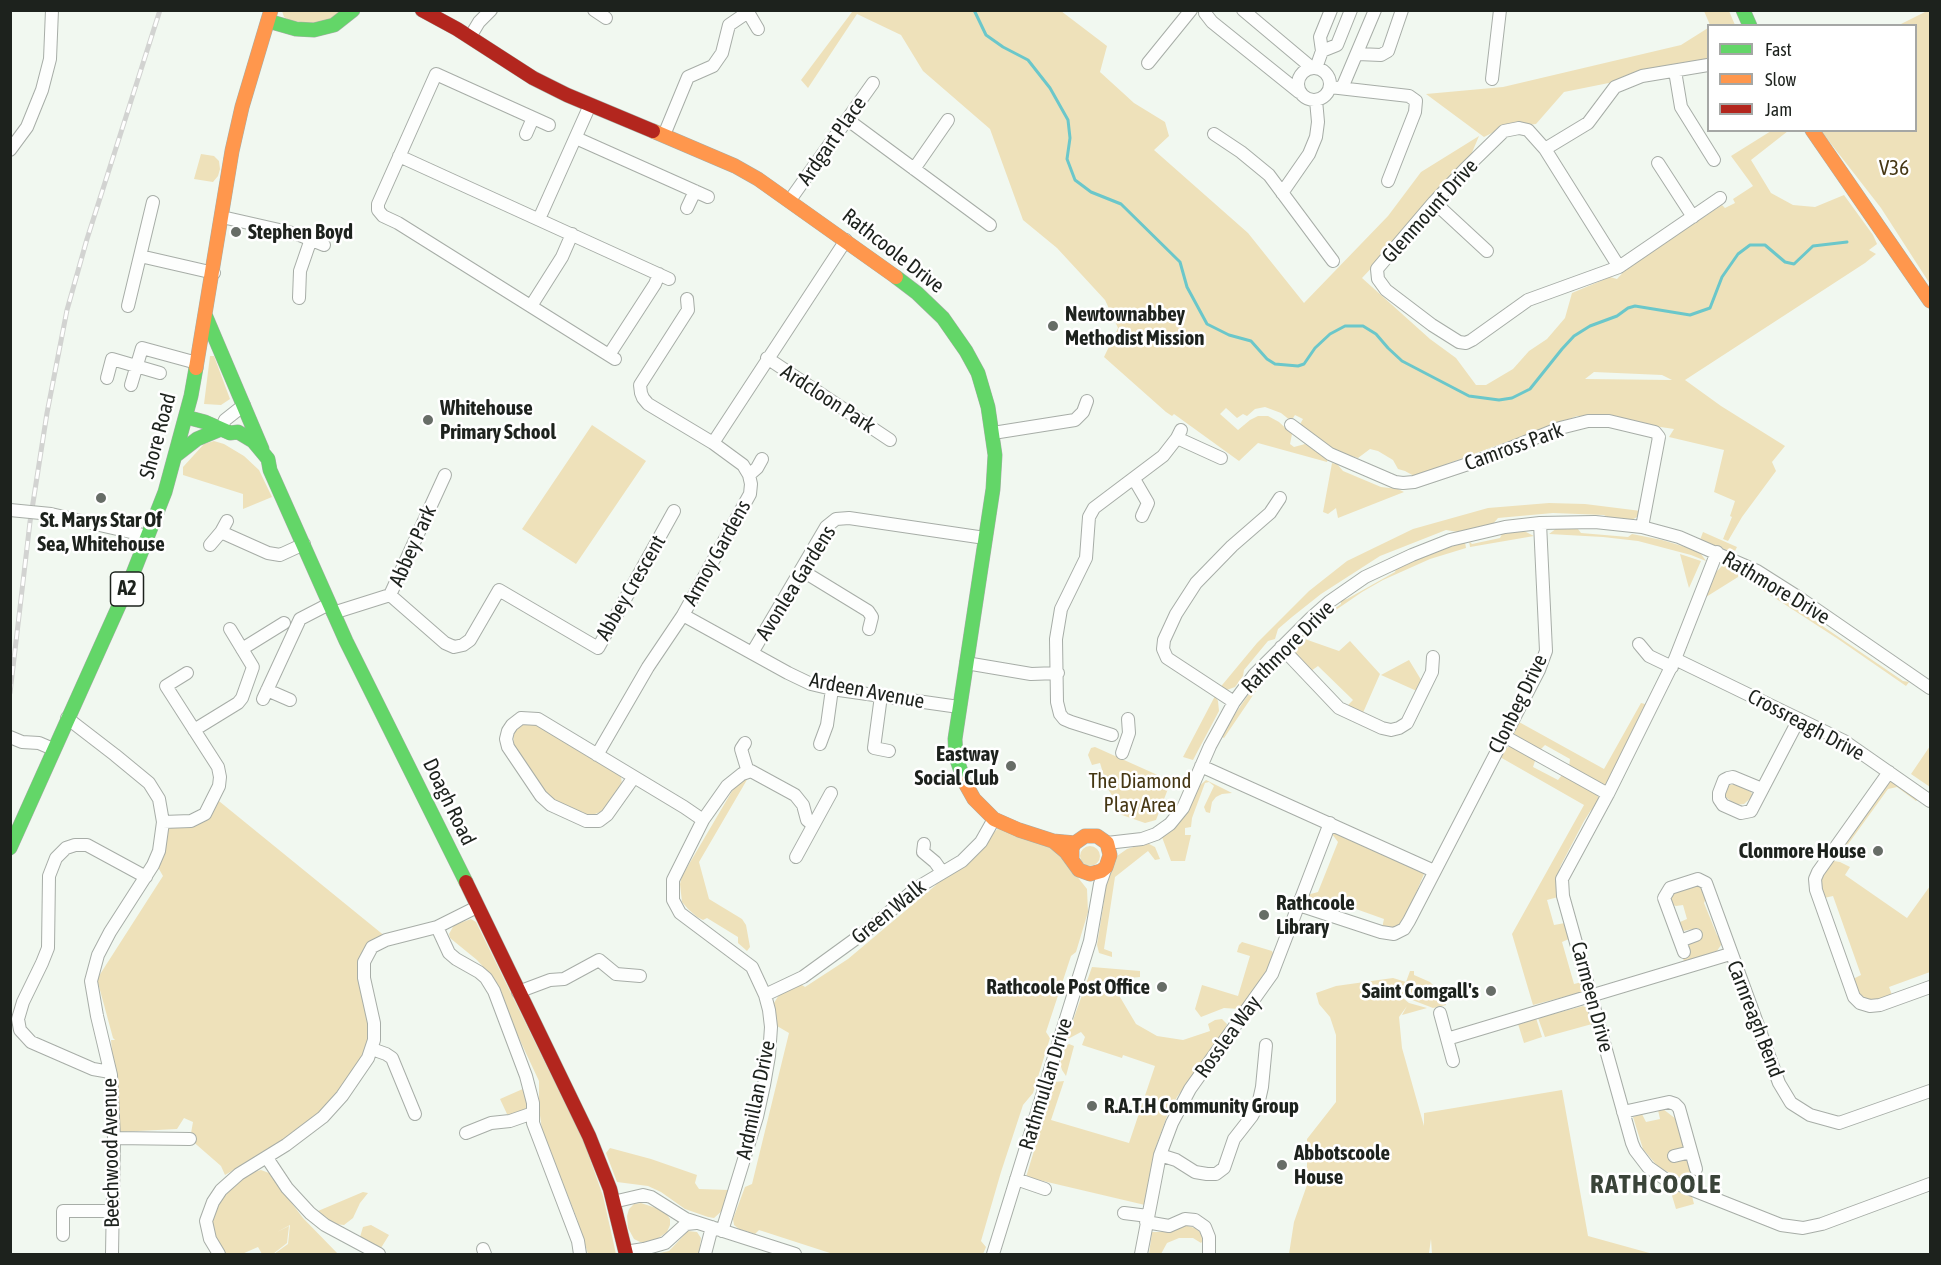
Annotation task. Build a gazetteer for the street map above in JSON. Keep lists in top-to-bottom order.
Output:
{
  "streets": {
    "main road": [
      "Rathcoole Drive",
      "Shore Road",
      "A2",
      "Doagh Road"
    ],
    "street": [
      "Ardgart Place",
      "Glenmount Drive",
      "Ardcloon Park",
      "Camross Park",
      "Abbey Park",
      "Armoy Gardens",
      "Avonlea Gardens",
      "Abbey Crescent",
      "Rathmore Drive",
      "Ardeen Avenue",
      "Clonbeg Drive",
      "Crossreagh Drive",
      "Green Walk",
      "Carmeen Drive",
      "Carnreagh Bend",
      "Rosslea Way",
      "Rathmullan Drive",
      "Ardmillan Drive",
      "Beechwood Avenue"
    ]
  },
  "crossings": [
    ["Ardgart Place", "Rathcoole Drive"],
    ["Rathcoole Drive", "Avonlea Gardens"],
    ["Rathcoole Drive", "Rathmore Drive"],
    ["Rathcoole Drive", "Ardeen Avenue"],
    ["Rathcoole Drive", "Green Walk"],
    ["Rathcoole Drive", "Rathmullan Drive"],
    ["Shore Road", "Doagh Road"],
    ["Shore Road", "Beechwood Avenue"],
    ["Camross Park", "Rathmore Drive"],
    ["Abbey Park", "Abbey Crescent"],
    ["Abbey Park", "Doagh Road"],
    ["Armoy Gardens", "Ardeen Avenue"],
    ["Avonlea Gardens", "Ardeen Avenue"],
    ["Rathmore Drive", "Clonbeg Drive"],
    ["Rathmore Drive", "Carmeen Drive"],
    ["Rathmore Drive", "Rathmullan Drive"],
    ["Clonbeg Drive", "Rosslea Way"],
    ["Crossreagh Drive", "Carmeen Drive"],
    ["Green Walk", "Ardmillan Drive"]
  ],
  "districts": ["RATHCOOLE"],
  "parks": ["V36", "The Diamond Play Area"],
  "places": [
    "Stephen Boyd",
    "Newtownabbey Methodist Mission",
    "Whitehouse Primary School",
    "St. Marys Star Of Sea, Whitehouse",
    "Eastway Social Club",
    "Clonmore House",
    "Rathcoole Library",
    "Rathcoole Post Office",
    "Saint Comgall's",
    "R.A.T.H Community Group",
    "Abbotscoole House"
  ],
  "legend": ["Fast", "Slow", "Jam"]
}
